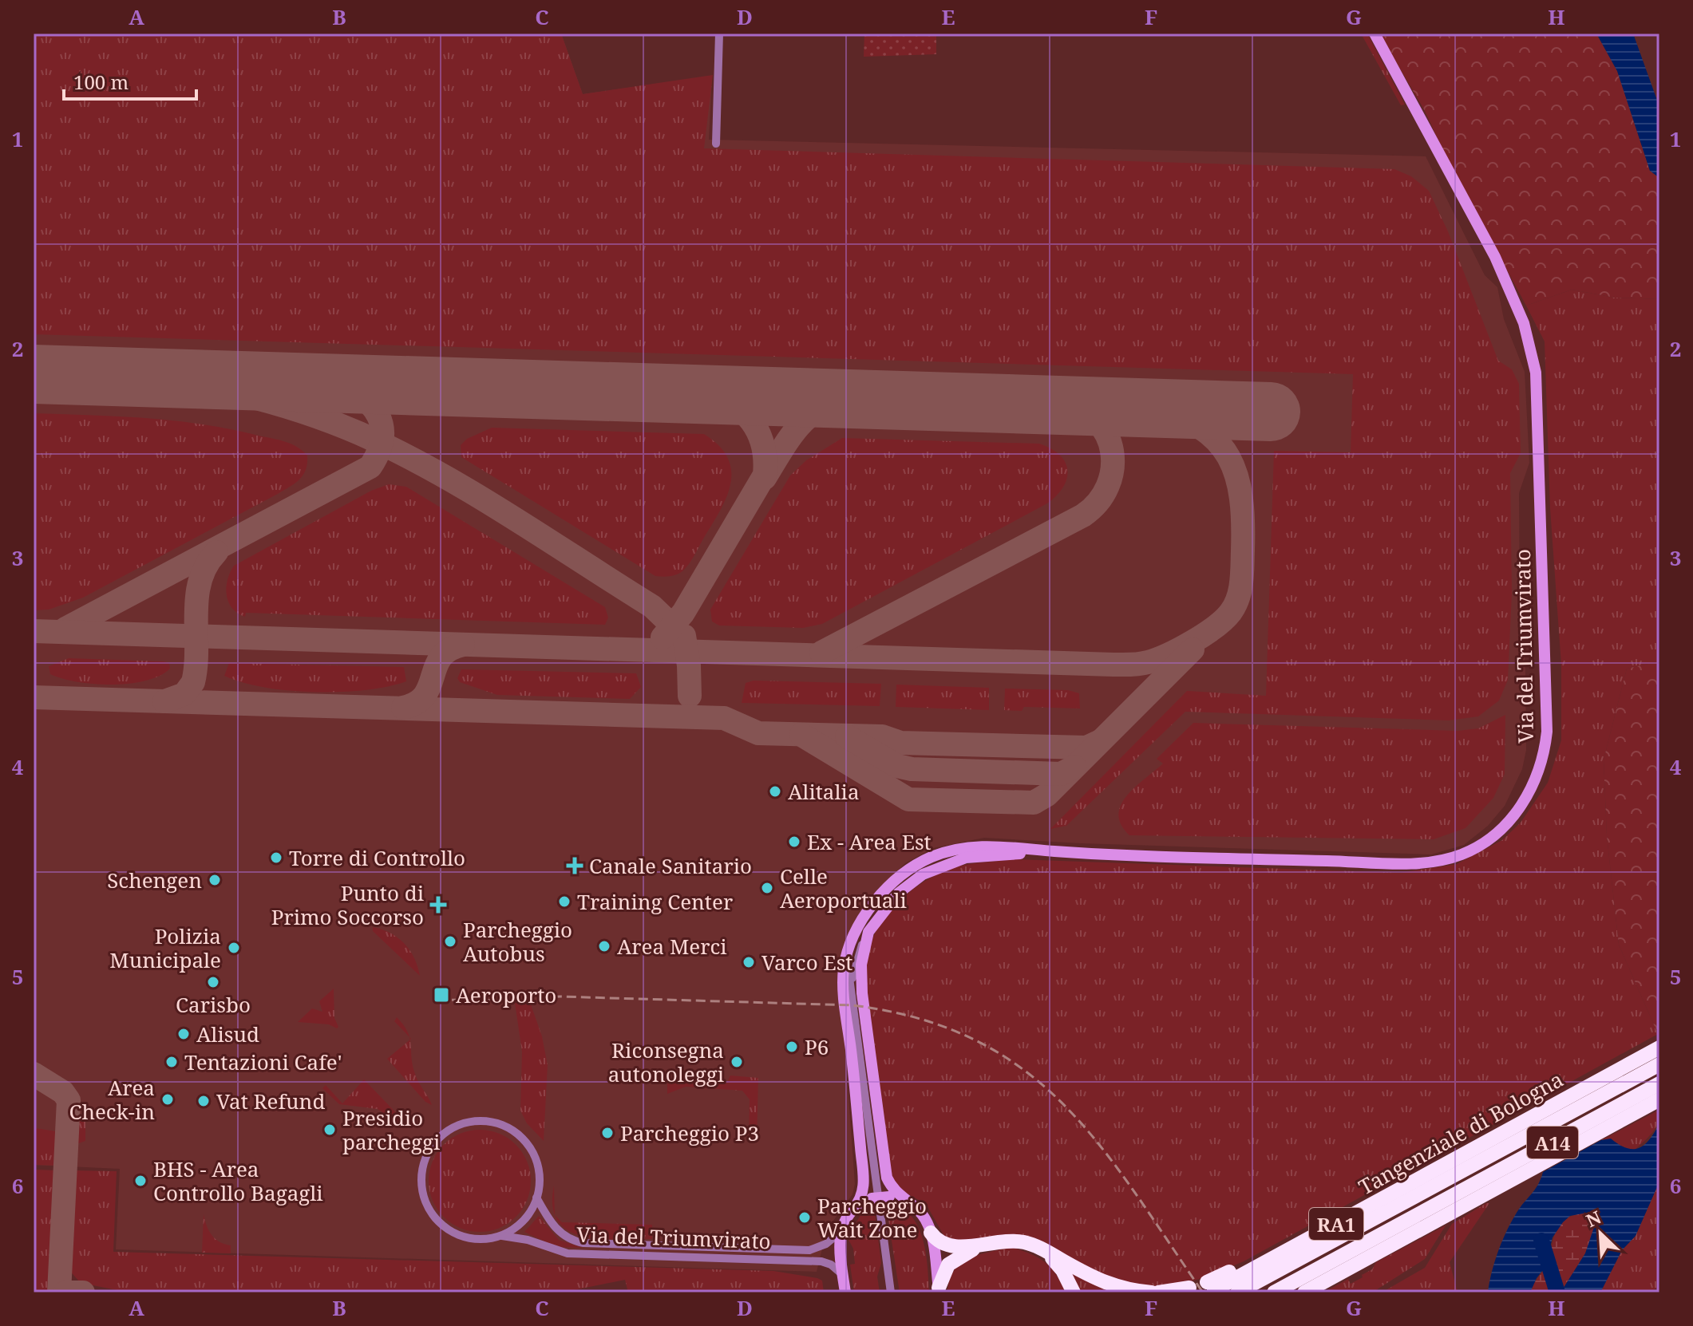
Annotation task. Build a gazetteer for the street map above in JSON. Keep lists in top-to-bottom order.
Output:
{
  "streets": {
    "highway": ["Tangenziale di Bologna", "A14", "RA1"],
    "street": ["Via del Triumvirato"]
  },
  "places": {
    "other": [
      "Alitalia",
      "Ex - Area Est",
      "Torre di Controllo",
      "Schengen",
      "Celle Aeroportuali",
      "Training Center",
      "Parcheggio Autobus",
      "Area Merci",
      "Polizia Municipale",
      "Varco Est",
      "Carisbo",
      "Alisud",
      "P6",
      "Tentazioni Cafe'",
      "Riconsegna autonoleggi",
      "Area Check-in",
      "Vat Refund",
      "Presidio parcheggi",
      "Parcheggio P3",
      "BHS - Area Controllo Bagagli",
      "Parcheggio Wait Zone"
    ],
    "health": ["Canale Sanitario", "Punto di Primo Soccorso"],
    "transit": ["Aeroporto"]
  },
  "scale_bar": "100 m",
  "north": "top left",
  "grid": {
    "columns": [
      "A",
      "B",
      "C",
      "D",
      "E",
      "F",
      "G",
      "H"
    ],
    "rows": [
      "1",
      "2",
      "3",
      "4",
      "5",
      "6"
    ]
  }
}
